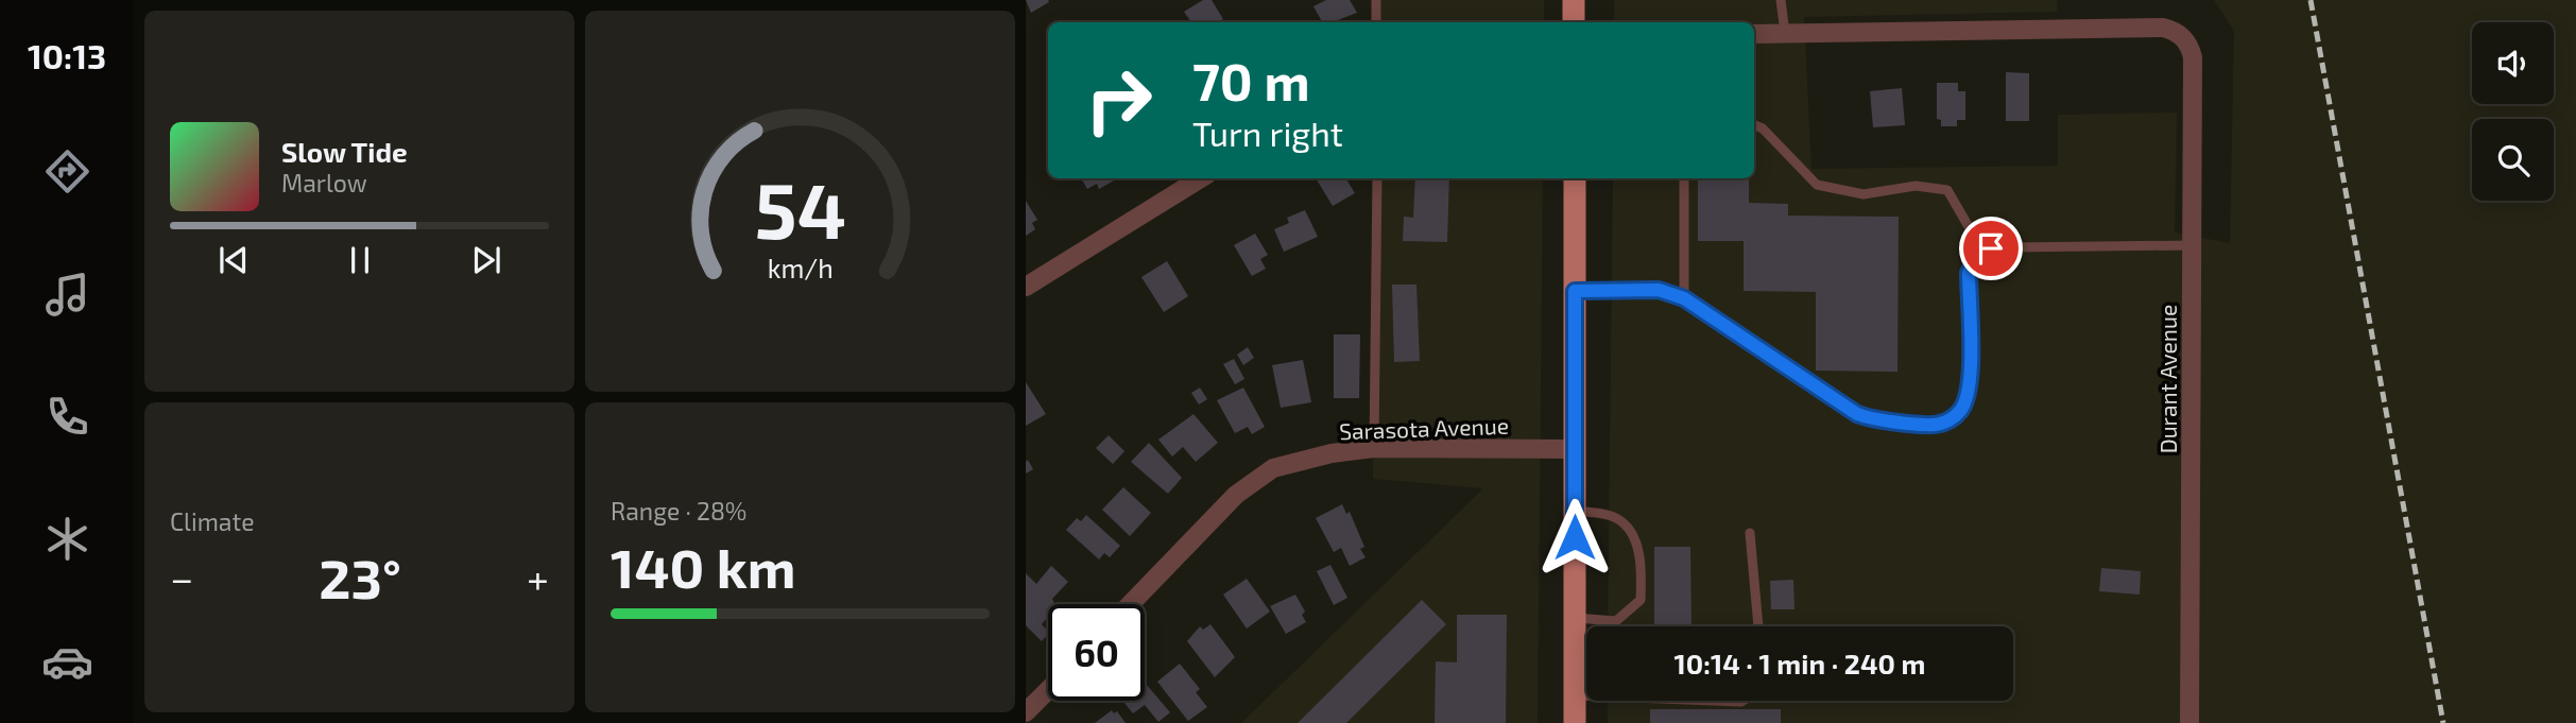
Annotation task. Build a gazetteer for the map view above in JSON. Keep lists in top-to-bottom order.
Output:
{
  "streets": {
    "street": ["Durant Avenue", "Sarasota Avenue"]
  },
  "page": {
    "tabs": "10:13",
    "turn": ["70 m", "Turn right"],
    "song": ["Slow Tide", "Marlow"],
    "tile": [
      "Climate",
      ["Range · 28%", "140 km"]
    ],
    "heat": ["−", "23°", "+"],
    "limit": "60",
    "trip": "10:14 · 1 min · 240 m",
    "gauge": ["54", "km/h"]
  }
}
